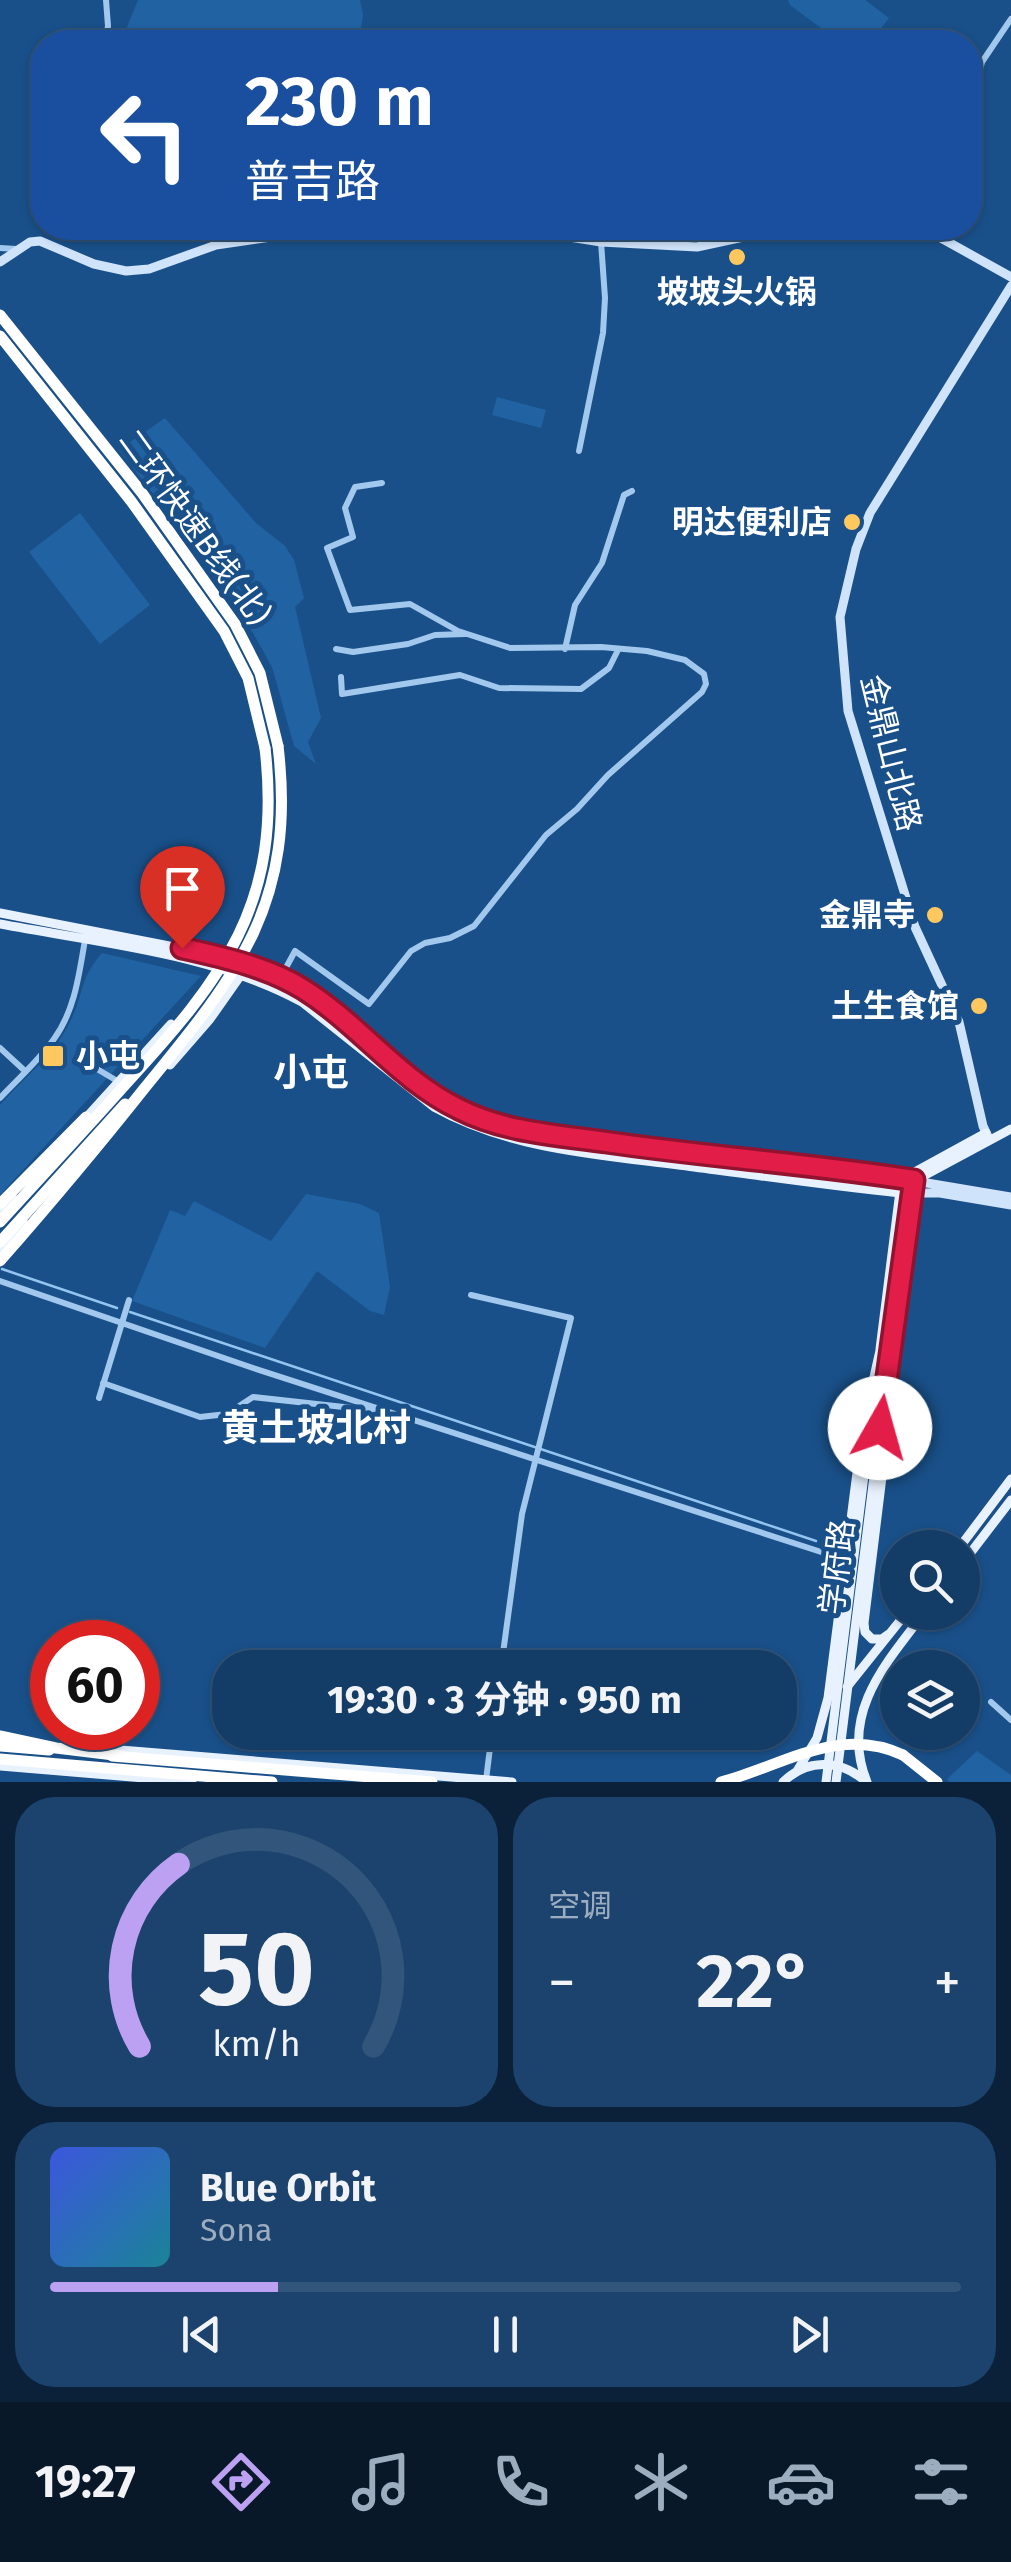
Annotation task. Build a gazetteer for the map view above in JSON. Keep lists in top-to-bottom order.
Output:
{
  "streets": {
    "highway": ["二环快速B线(北)"],
    "main road": ["学府路"],
    "street": ["金鼎山北路"]
  },
  "districts": ["小屯", "黄土坡北村"],
  "places": {
    "other": [
      "坡坡头火锅",
      "明达便利店",
      "金鼎寺",
      "土生食馆"
    ],
    "transit": ["小屯"]
  },
  "page": {
    "turn": ["230 m", "普吉路"],
    "limit": "60",
    "trip": "19:30 · 3 分钟 · 950 m",
    "tile": "空调",
    "heat": ["−", "22°", "+"],
    "song": ["Blue Orbit", "Sona"],
    "tabs": "19:27",
    "gauge": ["50", "km/h"]
  }
}
